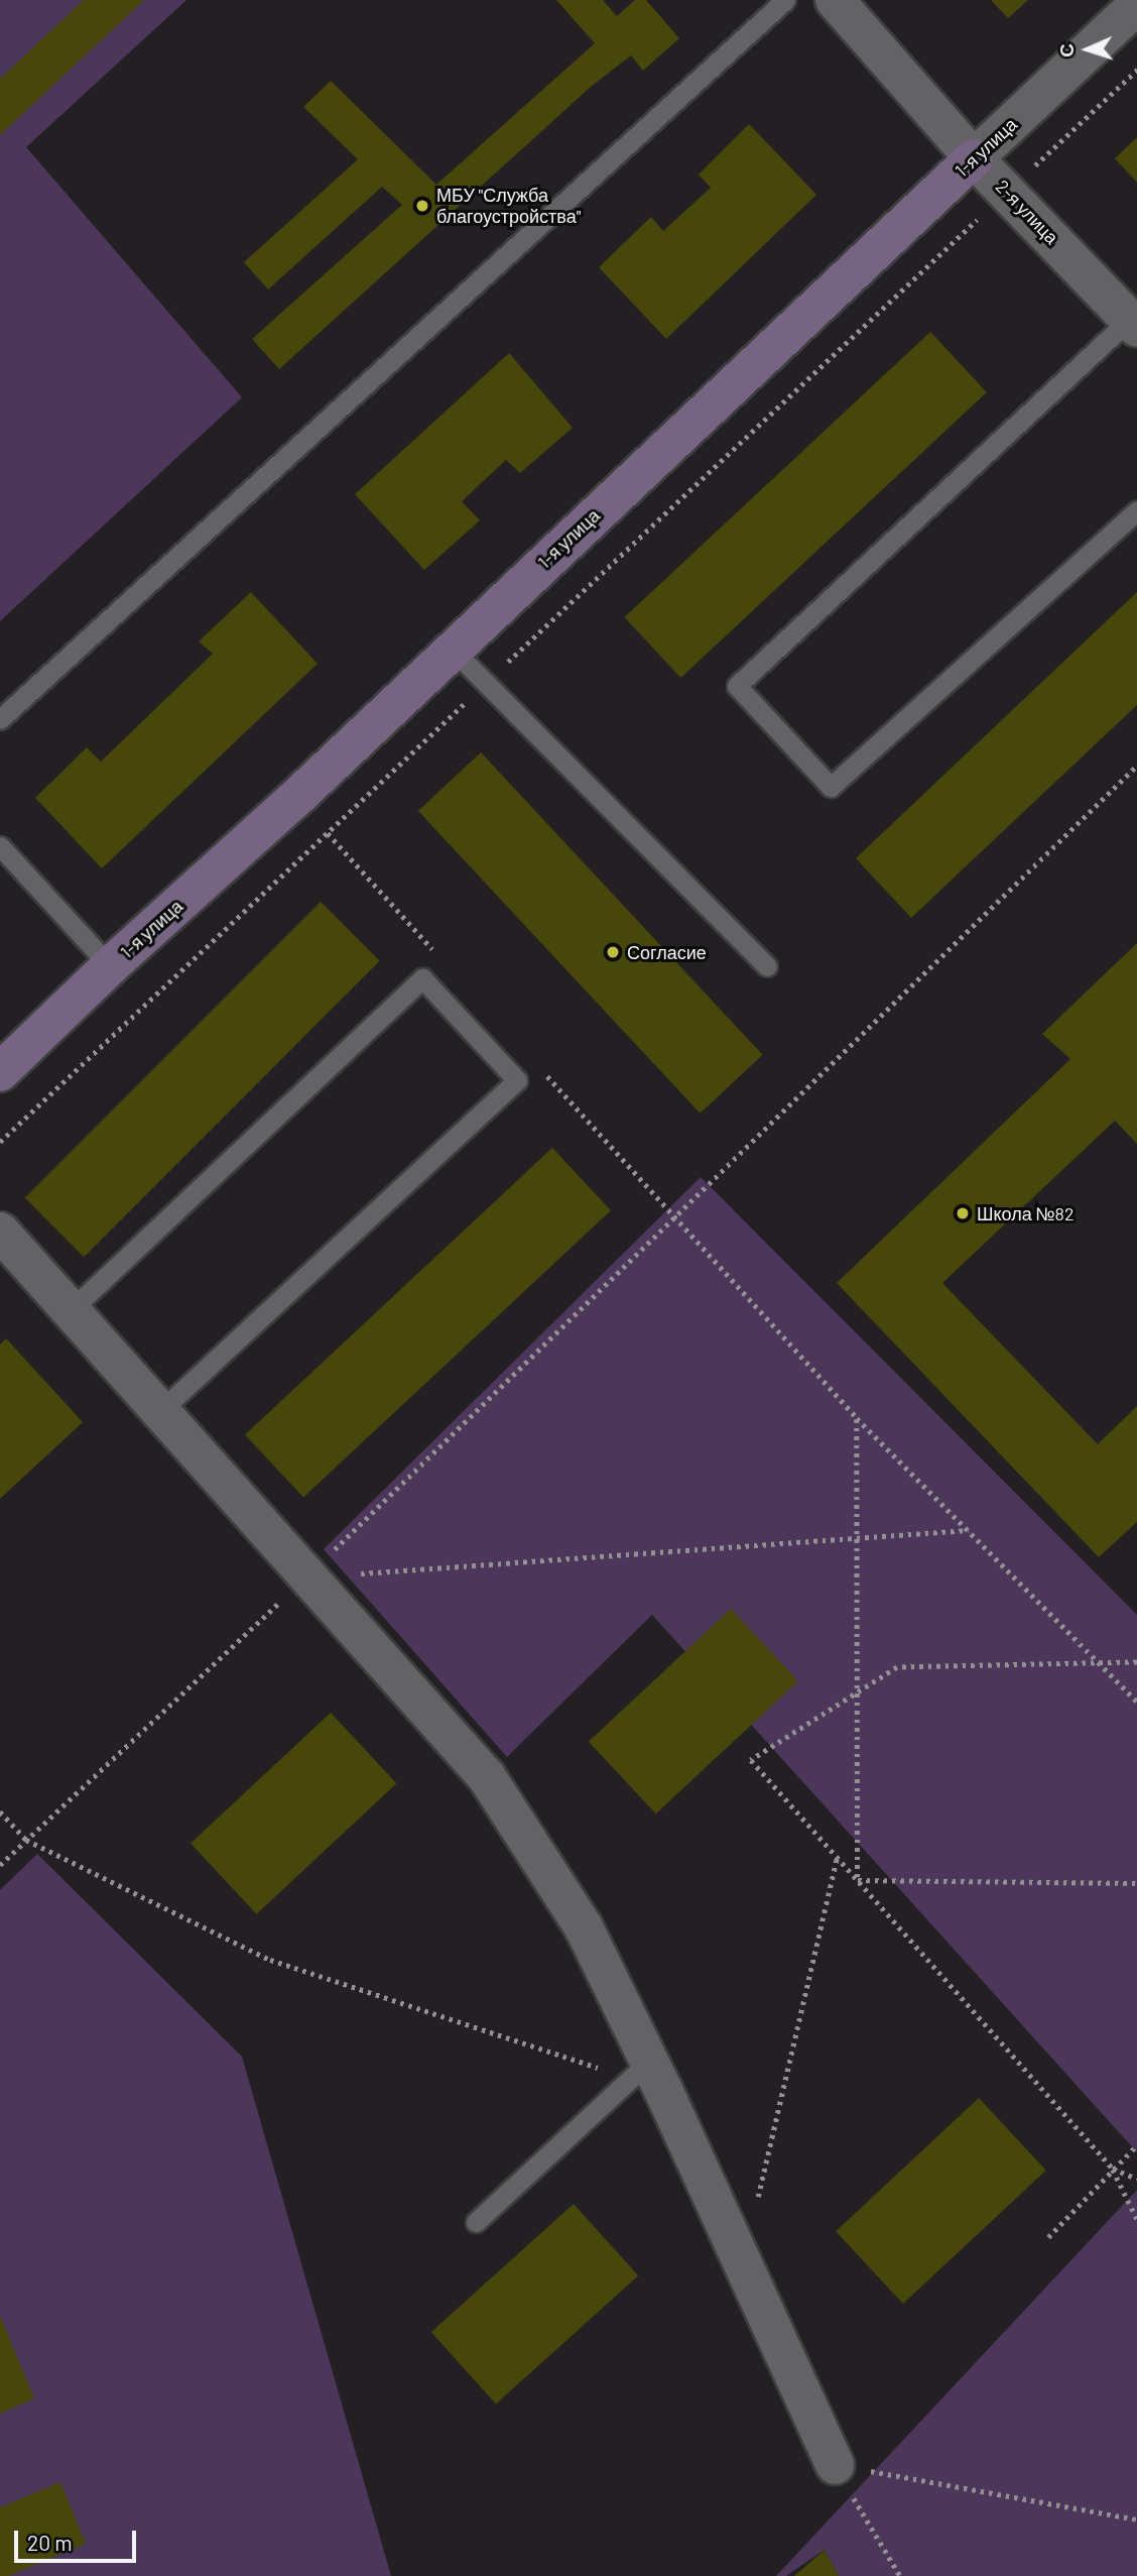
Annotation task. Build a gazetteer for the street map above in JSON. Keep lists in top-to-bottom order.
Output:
{
  "streets": {
    "street": ["1-я улица", "2-я улица"]
  },
  "crossings": [
    ["1-я улица", "2-я улица"]
  ],
  "places": ["МБУ \"Служба благоустройства\"", "Согласие", "Школа №82"],
  "scale_bar": "20 m",
  "north": "left"
}
